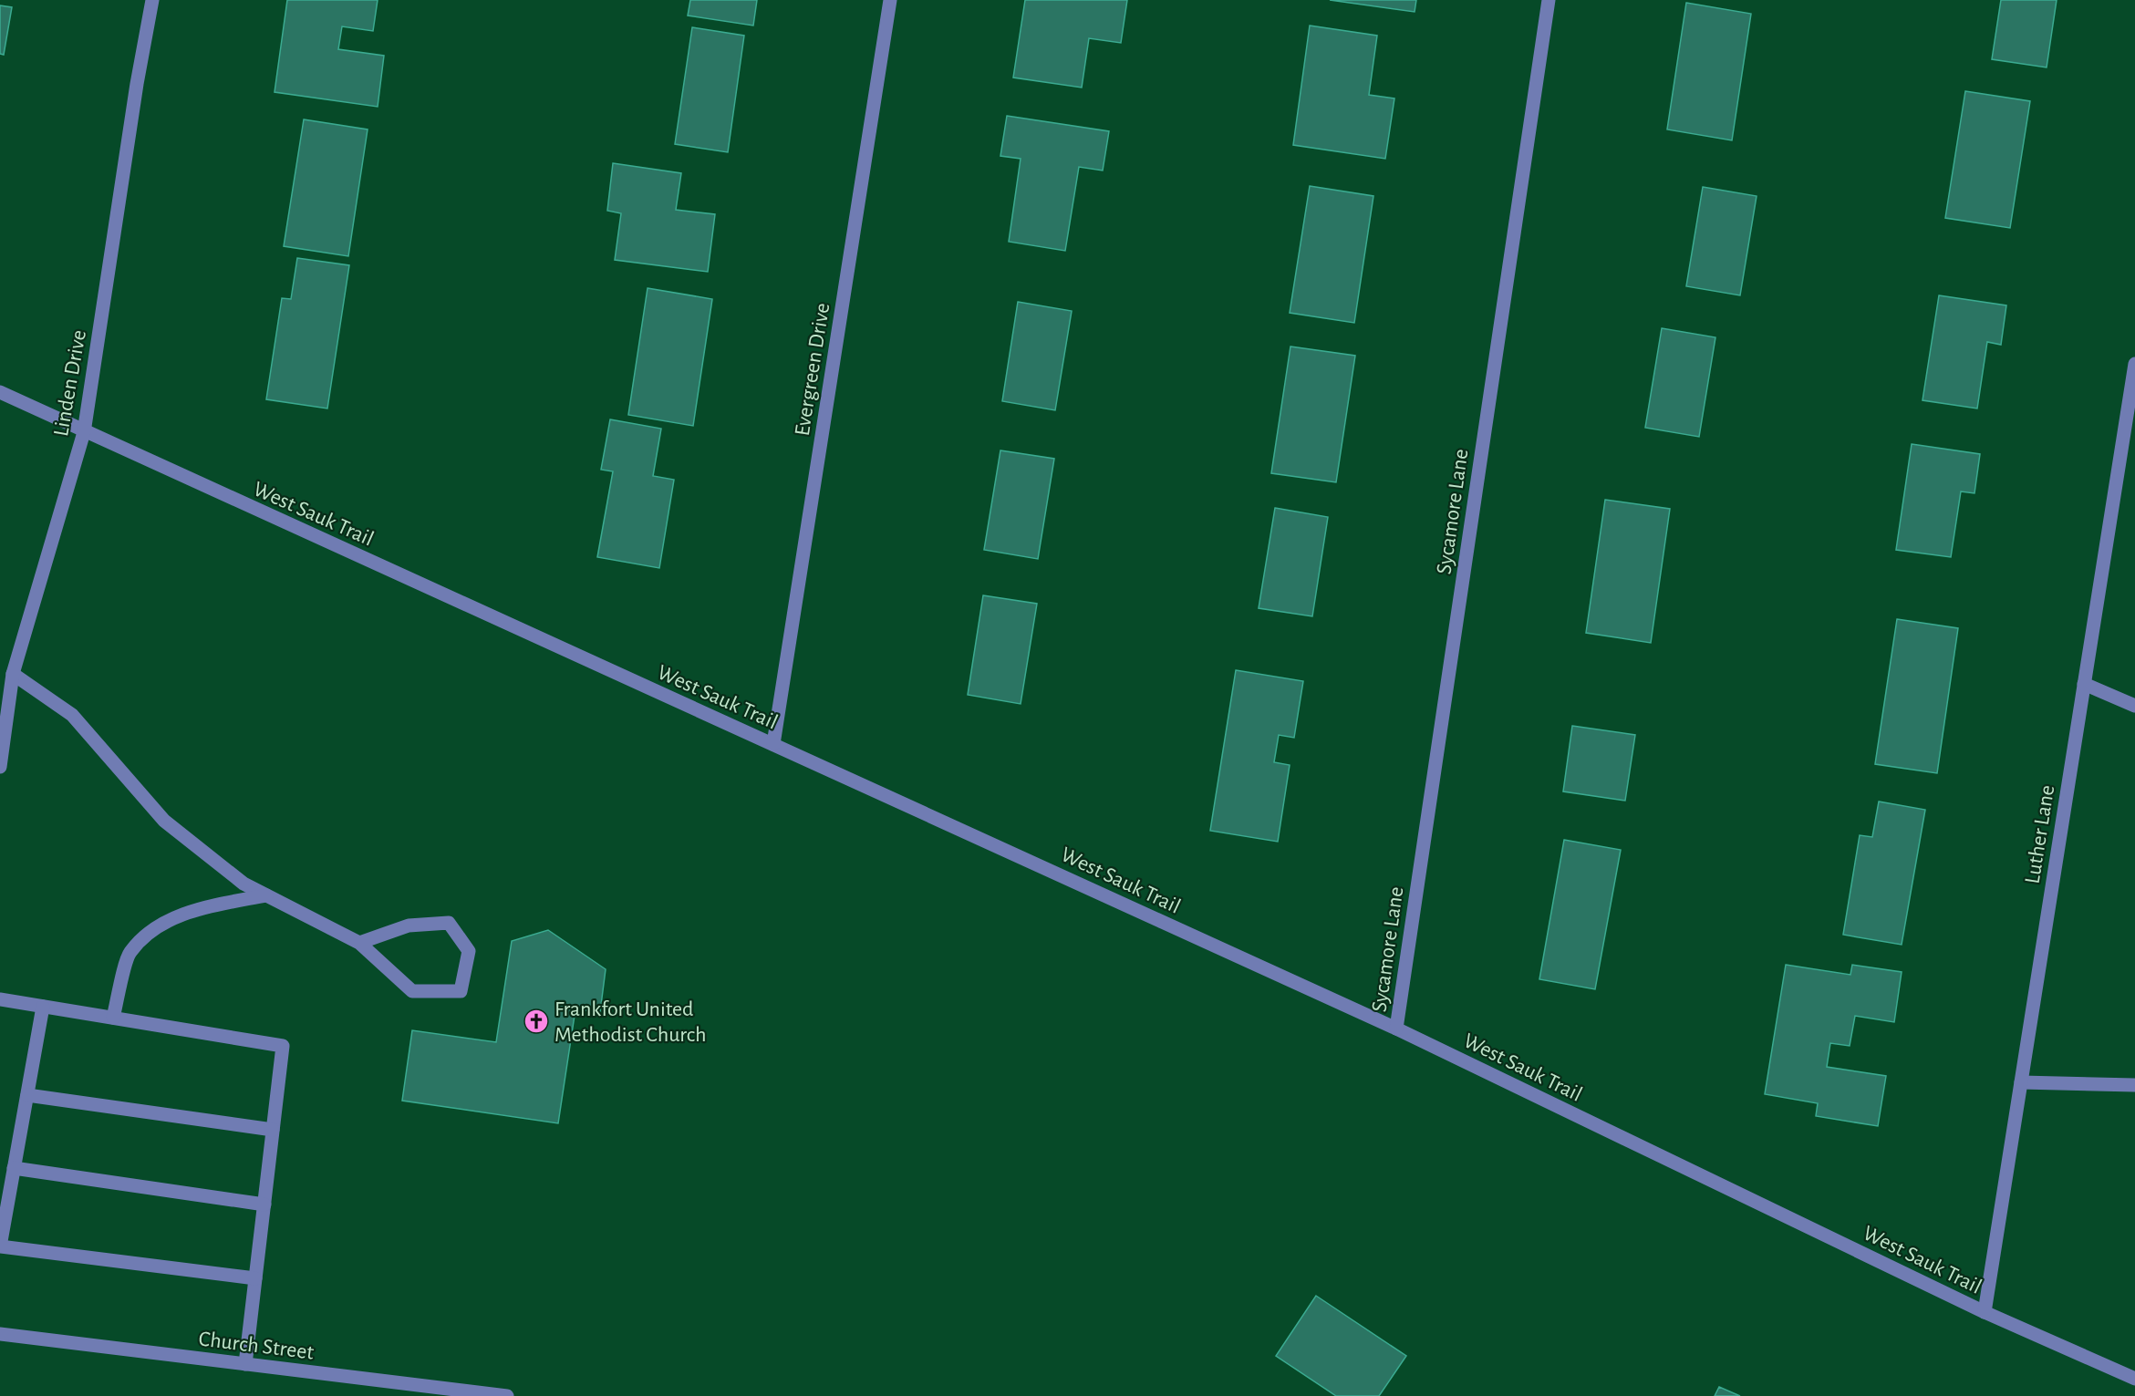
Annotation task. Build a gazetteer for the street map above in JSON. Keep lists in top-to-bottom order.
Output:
{
  "streets": {
    "street": [
      "Evergreen Drive",
      "Linden Drive",
      "Sycamore Lane",
      "West Sauk Trail",
      "Luther Lane",
      "Church Street"
    ]
  },
  "crossings": [
    ["Evergreen Drive", "West Sauk Trail"],
    ["Linden Drive", "West Sauk Trail"],
    ["Sycamore Lane", "West Sauk Trail"],
    ["West Sauk Trail", "Luther Lane"]
  ],
  "places": {
    "church": ["Frankfort United Methodist Church"]
  }
}
